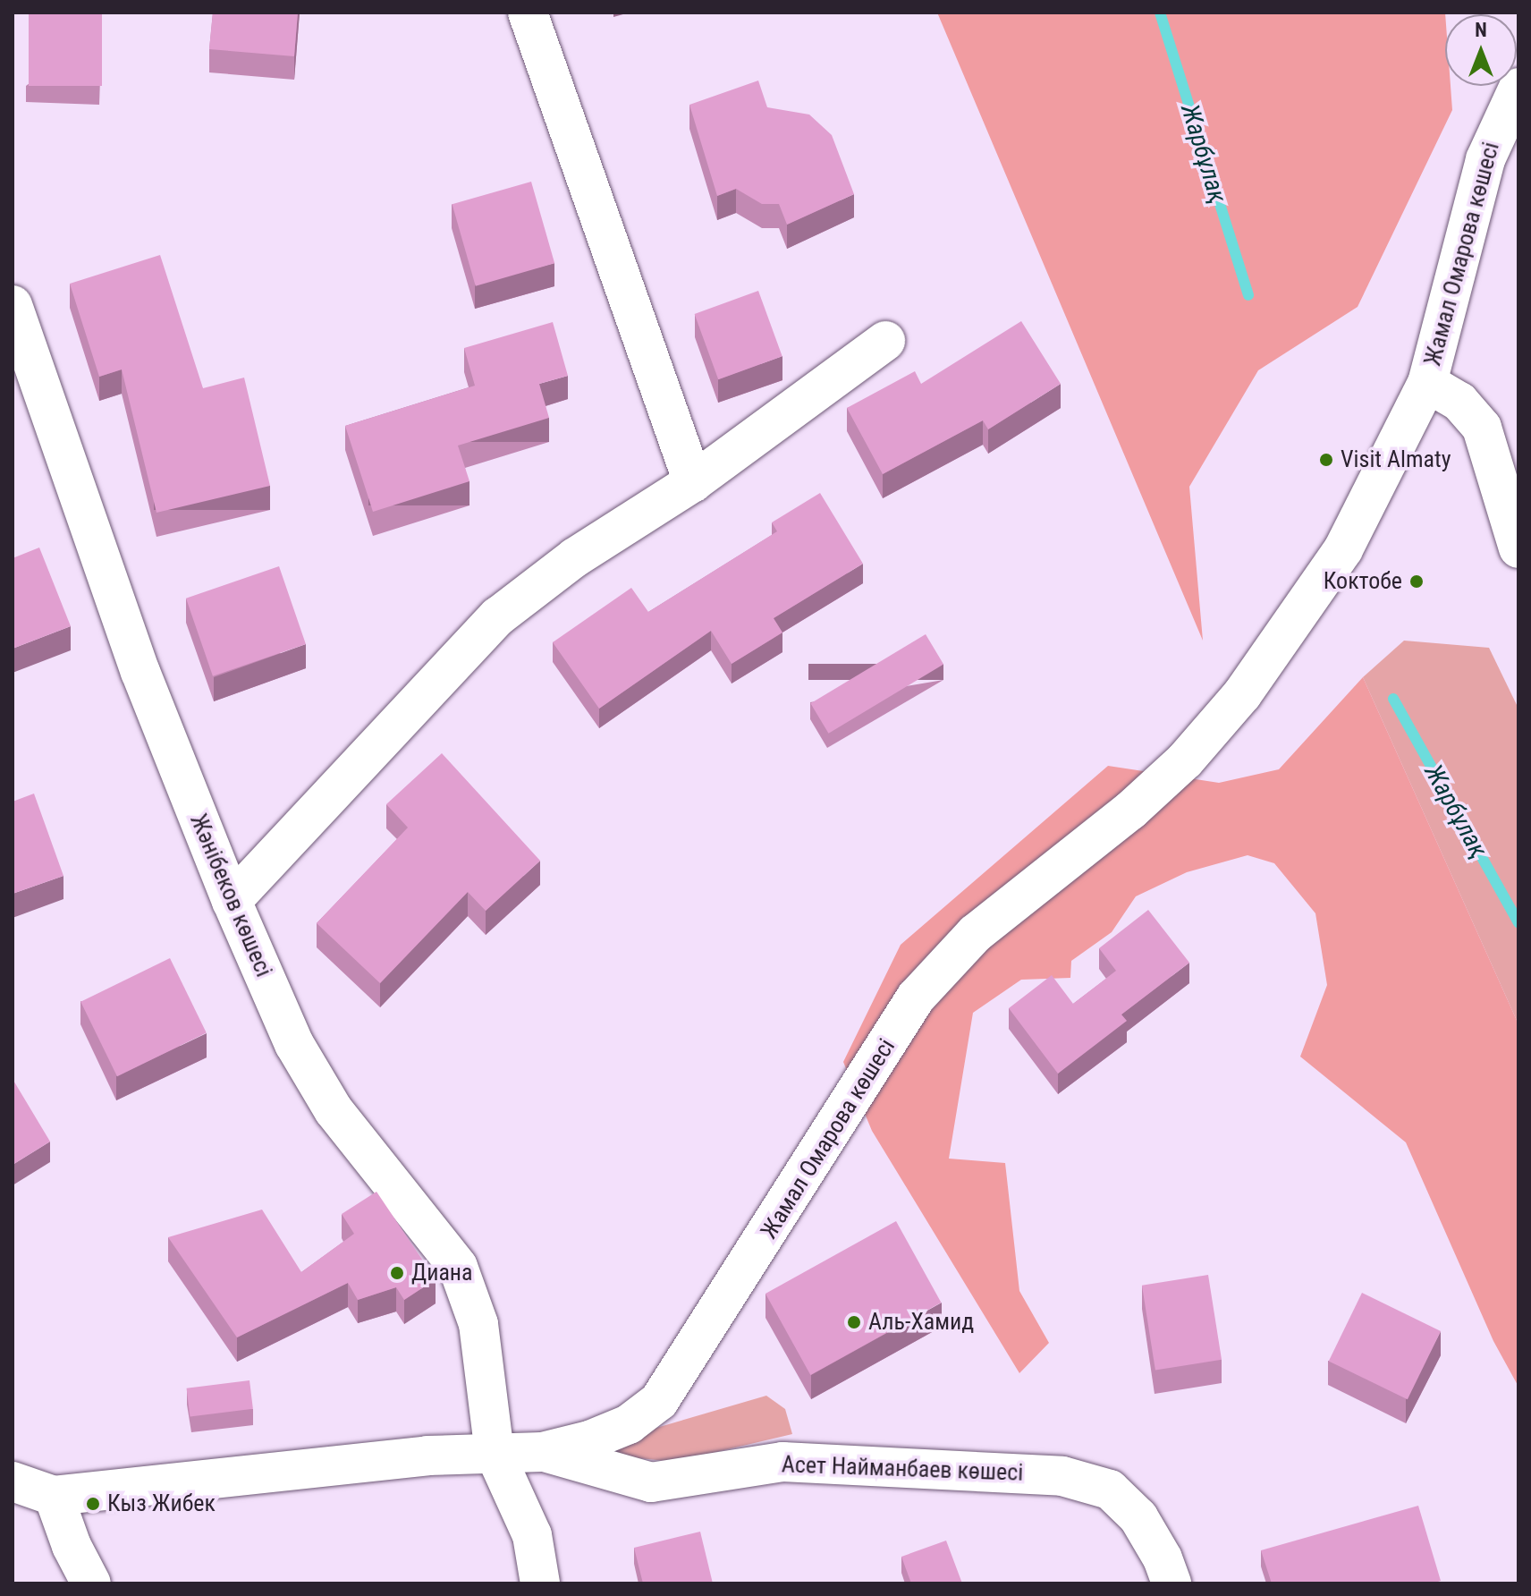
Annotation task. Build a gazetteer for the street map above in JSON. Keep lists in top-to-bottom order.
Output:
{
  "streets": {
    "street": ["Жамал Омарова көшесі", "Жәнібеков көшесі", "Асет Найманбаев көшесі"]
  },
  "crossings": [
    ["Жамал Омарова көшесі", "Жәнібеков көшесі"],
    ["Жамал Омарова көшесі", "Асет Найманбаев көшесі"]
  ],
  "water": ["Жарбұлақ"],
  "places": [
    "Visit Almaty",
    "Коктобе",
    "Диана",
    "Аль-Хамид",
    "Кыз Жибек"
  ],
  "north": "top"
}
